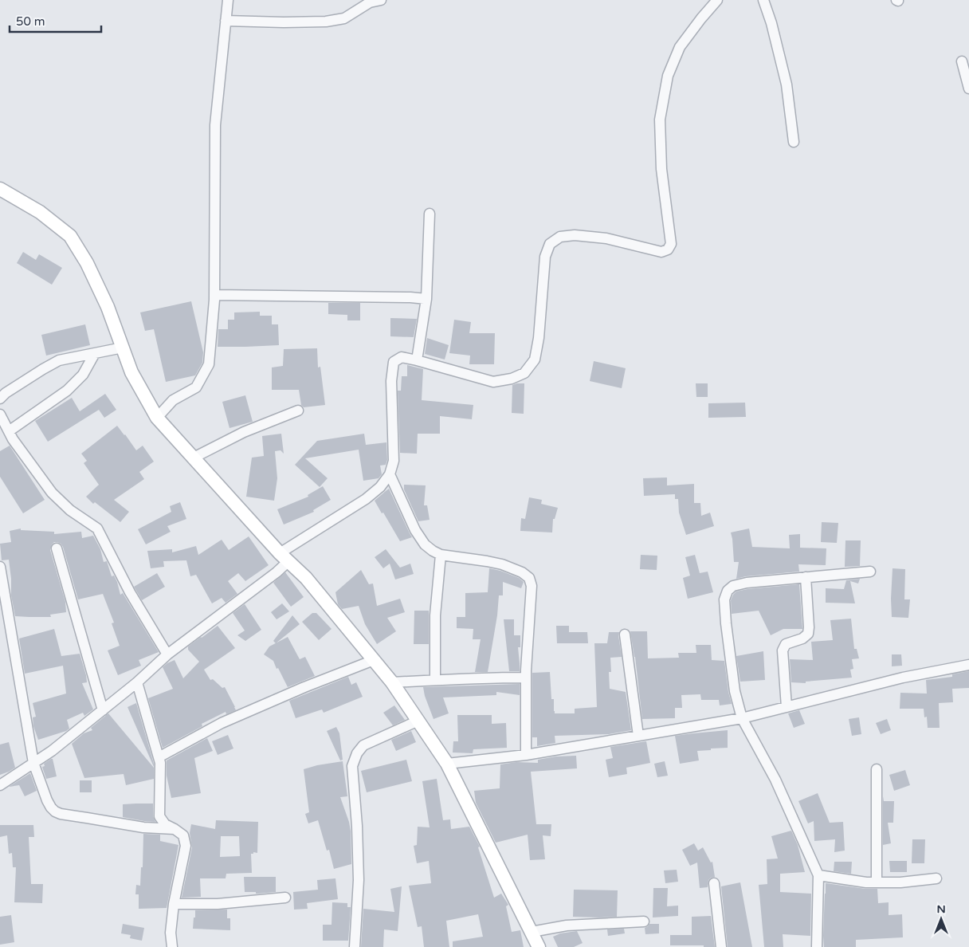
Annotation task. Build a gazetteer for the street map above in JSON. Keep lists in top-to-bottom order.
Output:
{
  "scale_bar": "50 m",
  "north": "top"
}
